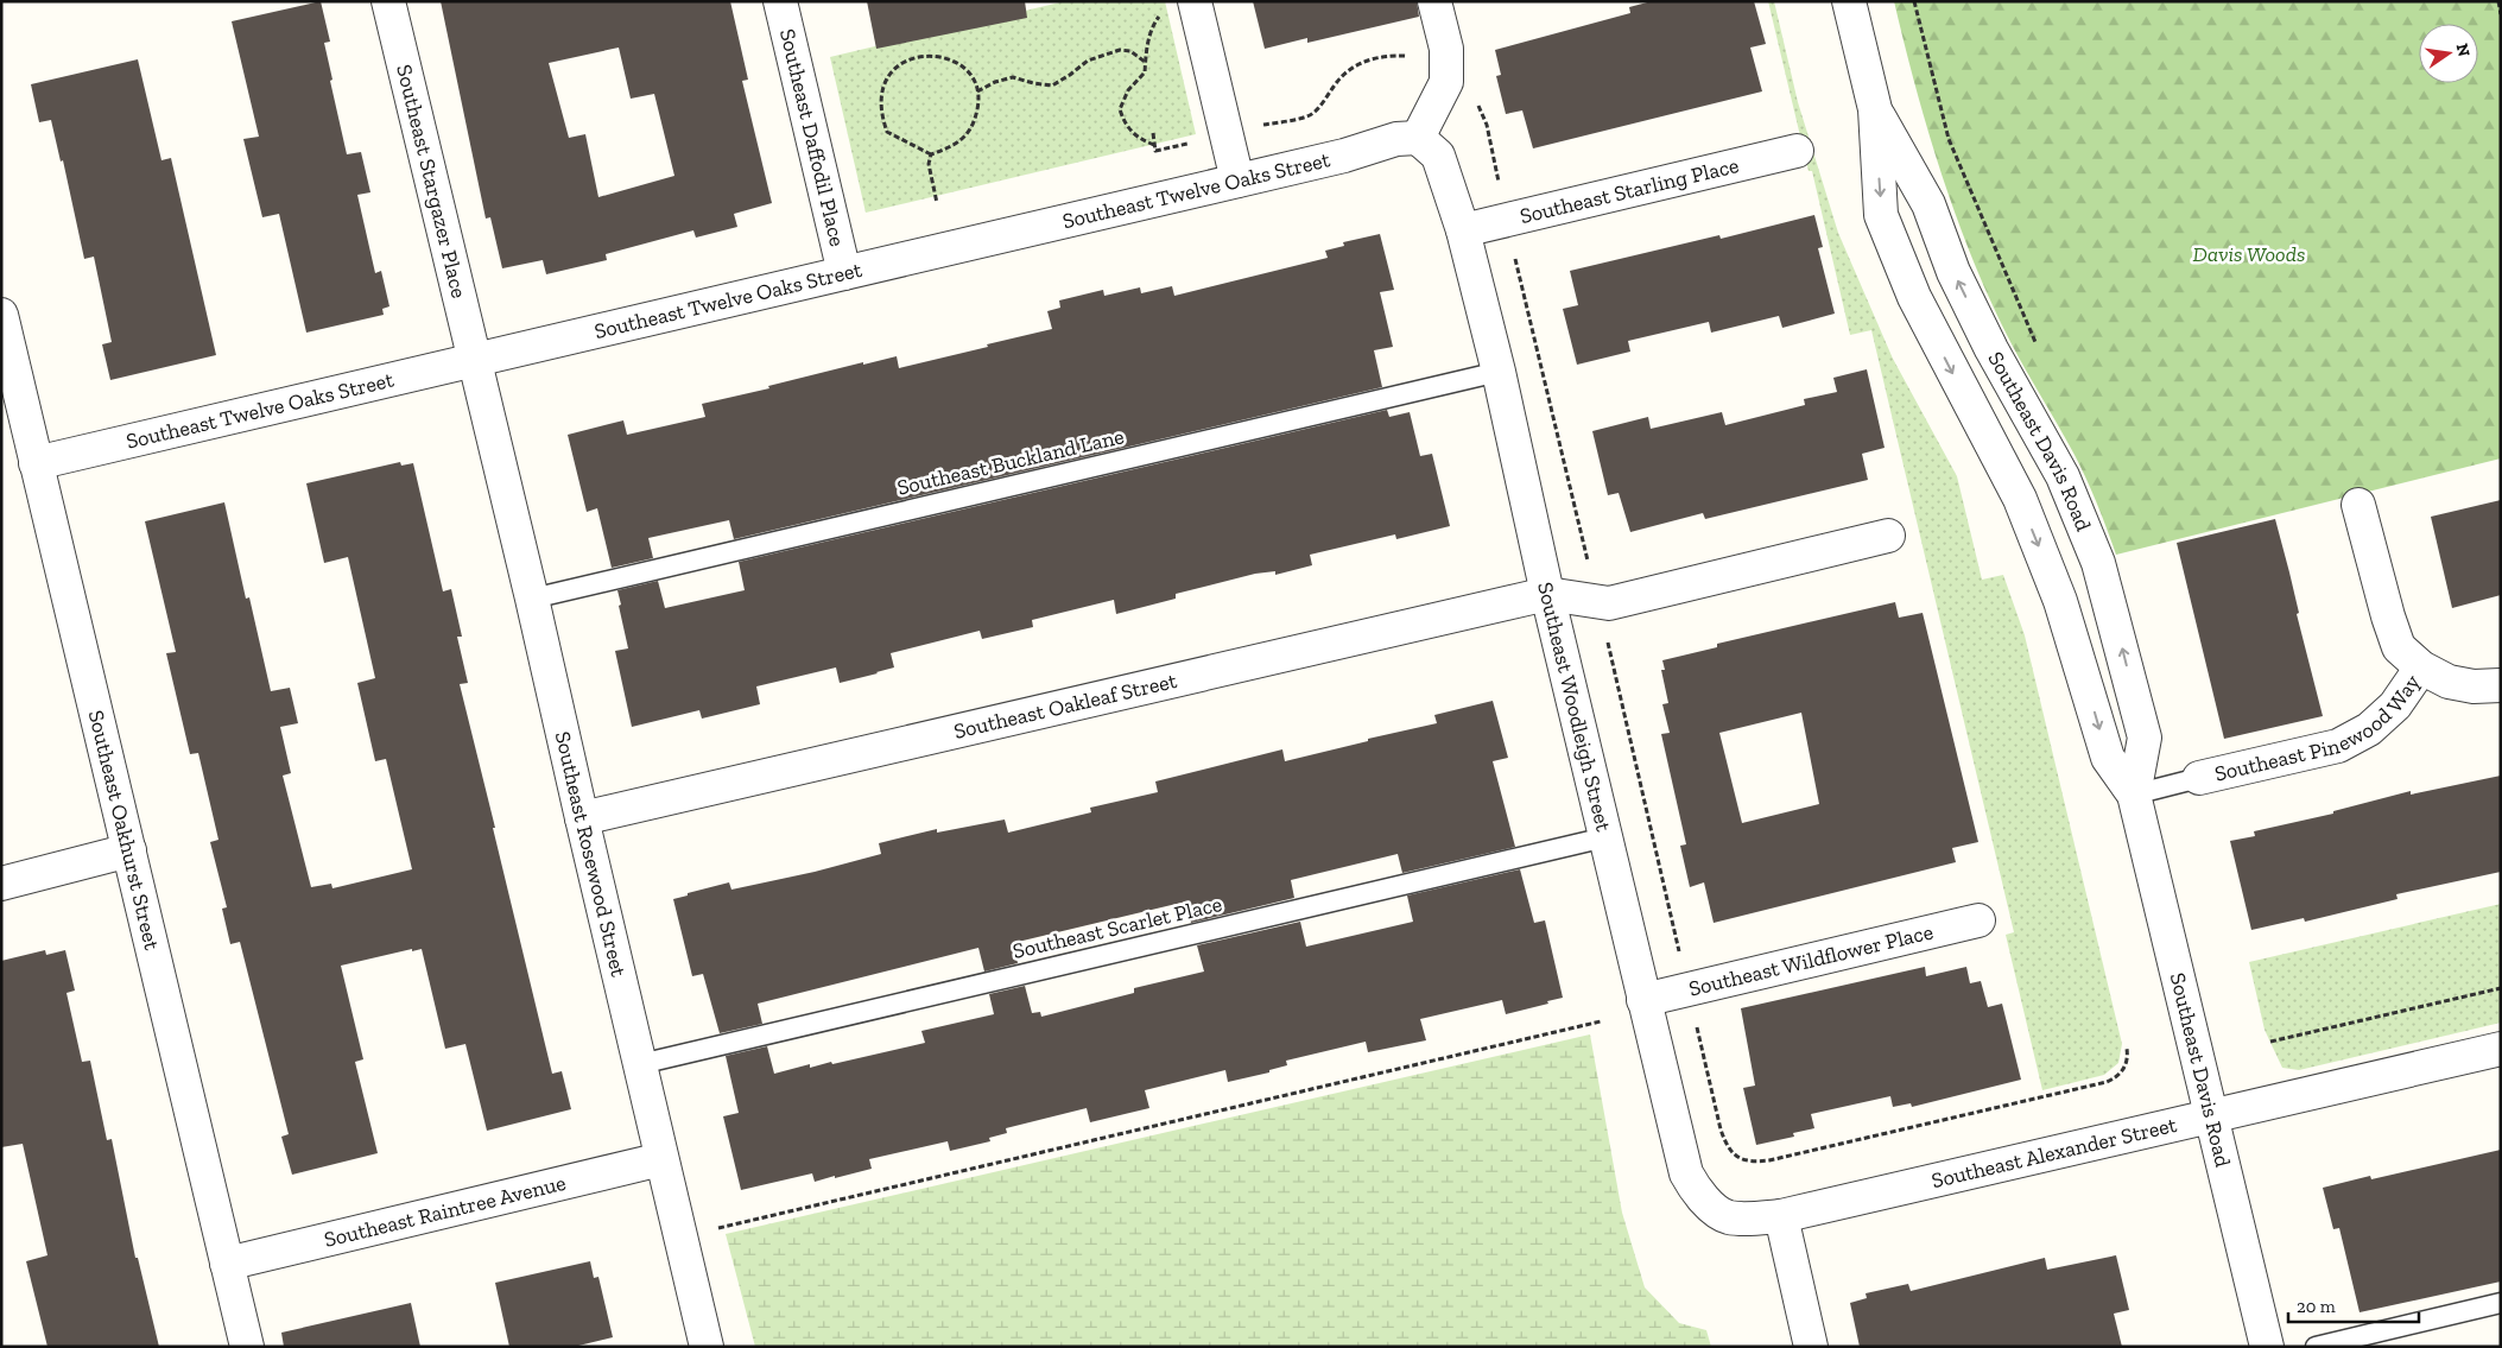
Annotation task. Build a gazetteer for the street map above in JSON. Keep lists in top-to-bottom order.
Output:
{
  "streets": {
    "street": [
      "Southeast Daffodil Place",
      "Southeast Stargazer Place",
      "Southeast Twelve Oaks Street",
      "Southeast Starling Place",
      "Southeast Davis Road",
      "Southeast Oakleaf Street",
      "Southeast Woodleigh Street",
      "Southeast Pinewood Way",
      "Southeast Oakhurst Street",
      "Southeast Rosewood Street",
      "Southeast Wildflower Place",
      "Southeast Alexander Street",
      "Southeast Raintree Avenue"
    ],
    "lane": ["Southeast Buckland Lane", "Southeast Scarlet Place"]
  },
  "crossings": [
    ["Southeast Daffodil Place", "Southeast Twelve Oaks Street"],
    ["Southeast Stargazer Place", "Southeast Twelve Oaks Street"],
    ["Southeast Stargazer Place", "Southeast Rosewood Street"],
    ["Southeast Twelve Oaks Street", "Southeast Woodleigh Street"],
    ["Southeast Twelve Oaks Street", "Southeast Oakhurst Street"],
    ["Southeast Twelve Oaks Street", "Southeast Rosewood Street"],
    ["Southeast Starling Place", "Southeast Woodleigh Street"],
    ["Southeast Davis Road", "Southeast Pinewood Way"],
    ["Southeast Davis Road", "Southeast Alexander Street"],
    ["Southeast Buckland Lane", "Southeast Woodleigh Street"],
    ["Southeast Buckland Lane", "Southeast Rosewood Street"],
    ["Southeast Oakleaf Street", "Southeast Woodleigh Street"],
    ["Southeast Oakleaf Street", "Southeast Rosewood Street"],
    ["Southeast Woodleigh Street", "Southeast Scarlet Place"],
    ["Southeast Woodleigh Street", "Southeast Wildflower Place"],
    ["Southeast Woodleigh Street", "Southeast Alexander Street"],
    ["Southeast Oakhurst Street", "Southeast Raintree Avenue"],
    ["Southeast Rosewood Street", "Southeast Scarlet Place"],
    ["Southeast Rosewood Street", "Southeast Raintree Avenue"]
  ],
  "parks": ["Davis Woods"],
  "scale_bar": "20 m",
  "north": "right"
}
